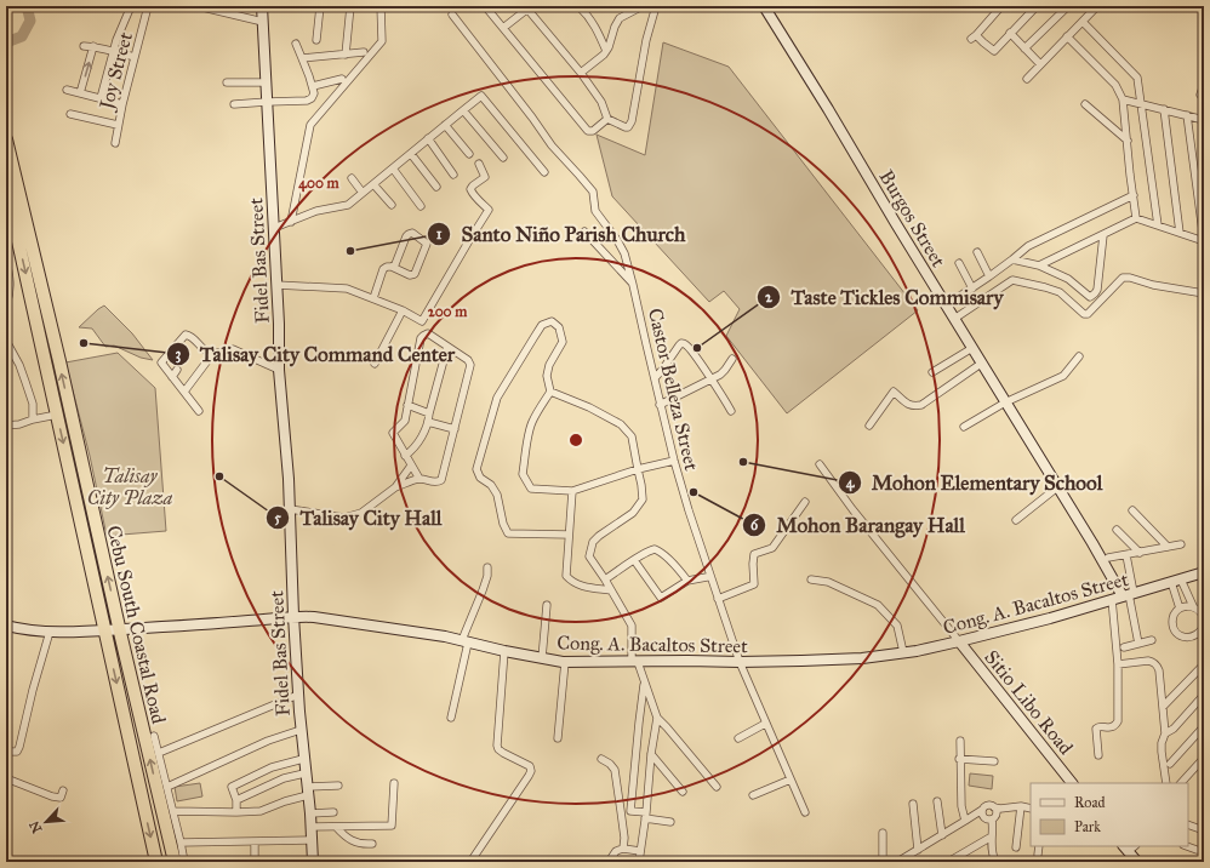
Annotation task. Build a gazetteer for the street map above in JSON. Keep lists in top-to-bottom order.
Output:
{
  "streets": {
    "highway": ["Cebu South Coastal Road"],
    "street": [
      "Joy Street",
      "Burgos Street",
      "Fidel Bas Street",
      "Castor Belleza Street",
      "Cong. A. Bacaltos Street",
      "Sitio Libo Road"
    ]
  },
  "crossings": [
    ["Burgos Street", "Cong. A. Bacaltos Street"],
    ["Fidel Bas Street", "Cong. A. Bacaltos Street"],
    ["Castor Belleza Street", "Cong. A. Bacaltos Street"],
    ["Cong. A. Bacaltos Street", "Cebu South Coastal Road"],
    ["Cong. A. Bacaltos Street", "Sitio Libo Road"]
  ],
  "parks": ["Talisay City Plaza"],
  "places": [
    "Santo Niño Parish Church",
    "Talisay City Command Center",
    "Taste Tickles Commisary",
    "Mohon Elementary School",
    "Talisay City Hall",
    "Mohon Barangay Hall"
  ],
  "legend": ["Road", "Park"],
  "north": "bottom left",
  "rings": ["400 m", "200 m"]
}
